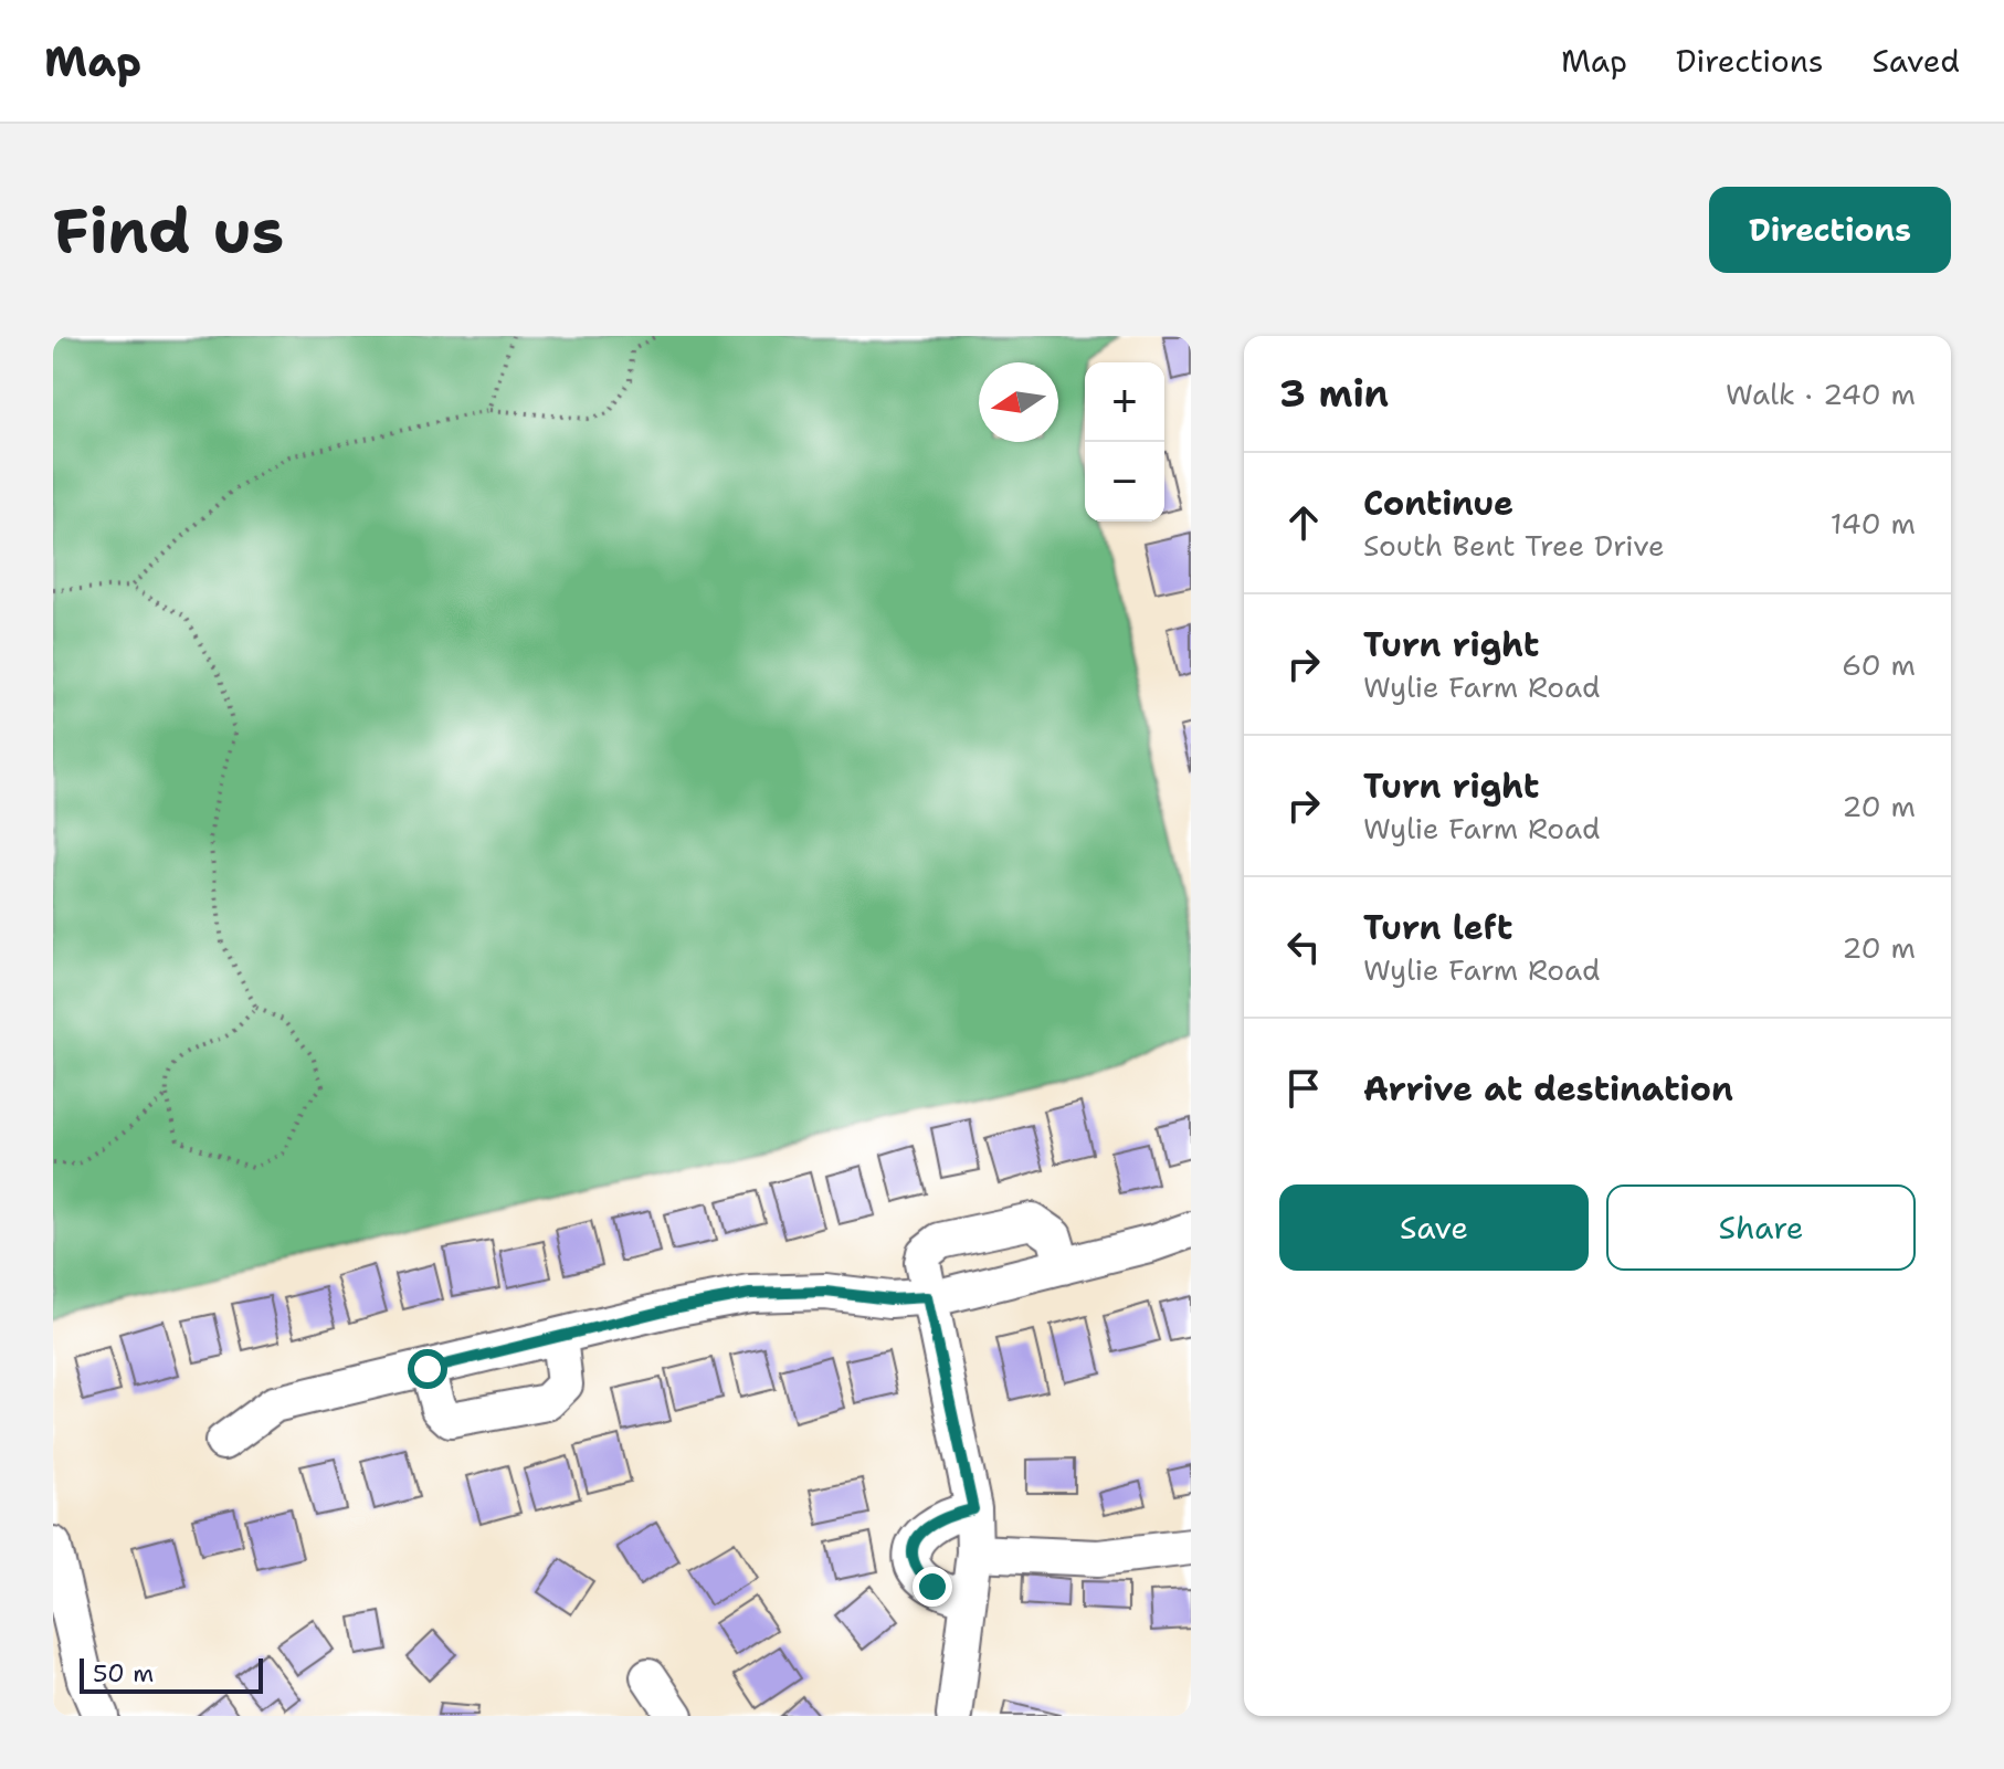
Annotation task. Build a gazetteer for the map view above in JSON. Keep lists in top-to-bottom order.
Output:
{
  "scale_bar": "50 m",
  "north": "left",
  "page": {
    "header": "Map",
    "nav": ["Map", "Directions", "Saved"],
    "buttons": [
      "Directions",
      ["Save", "Share"]
    ],
    "title": "Find us",
    "heading": ["3 min", "Walk · 240 m"],
    "map_buttons": ["+", "−"],
    "list": [
      ["Continue", "South Bent Tree Drive", "140 m"],
      ["Turn right", "Wylie Farm Road", "60 m"],
      ["Turn right", "Wylie Farm Road", "20 m"],
      ["Turn left", "Wylie Farm Road", "20 m"],
      "Arrive at destination"
    ],
    "scale": "50 m"
  }
}
